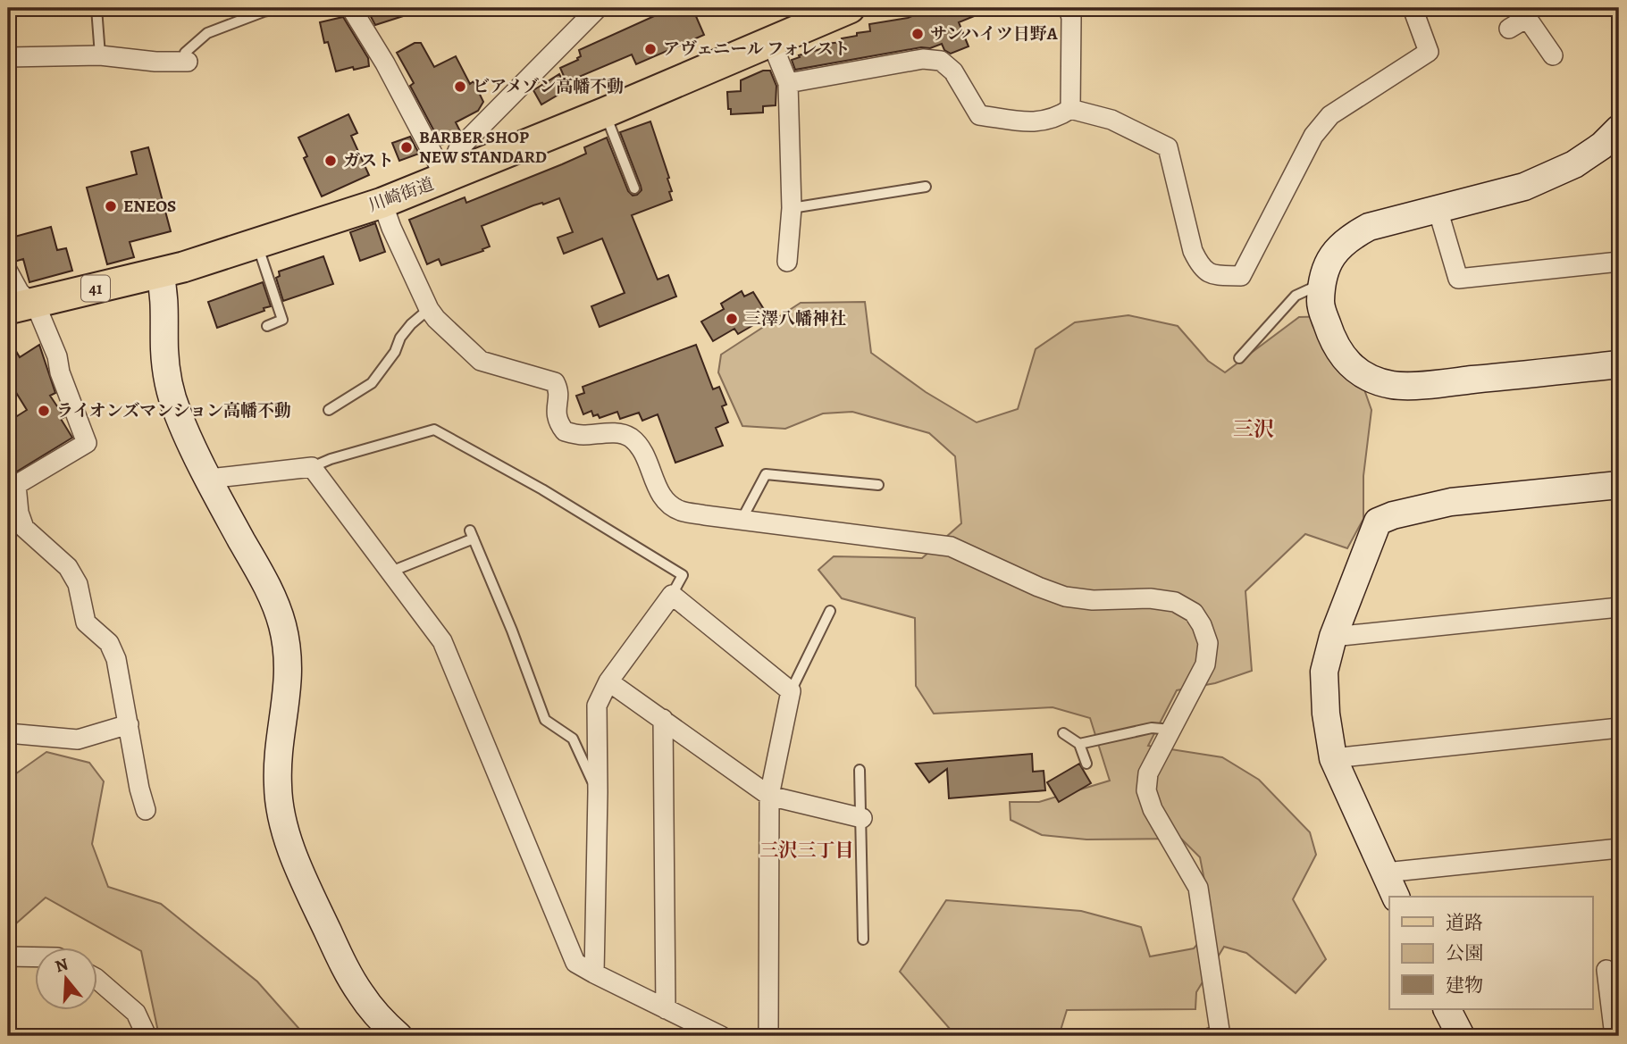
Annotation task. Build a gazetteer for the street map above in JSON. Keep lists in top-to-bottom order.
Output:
{
  "streets": {
    "main road": ["川崎街道", "41"]
  },
  "districts": ["三沢", "三沢三丁目"],
  "places": [
    "サンハイツ日野A",
    "アヴェニール フォレスト",
    "ビアメゾン高幡不動",
    "BARBER SHOP NEW STANDARD",
    "ガスト",
    "ENEOS",
    "三澤八幡神社",
    "ライオンズマンション高幡不動"
  ],
  "legend": ["道路", "公園", "建物"],
  "north": "top"
}
